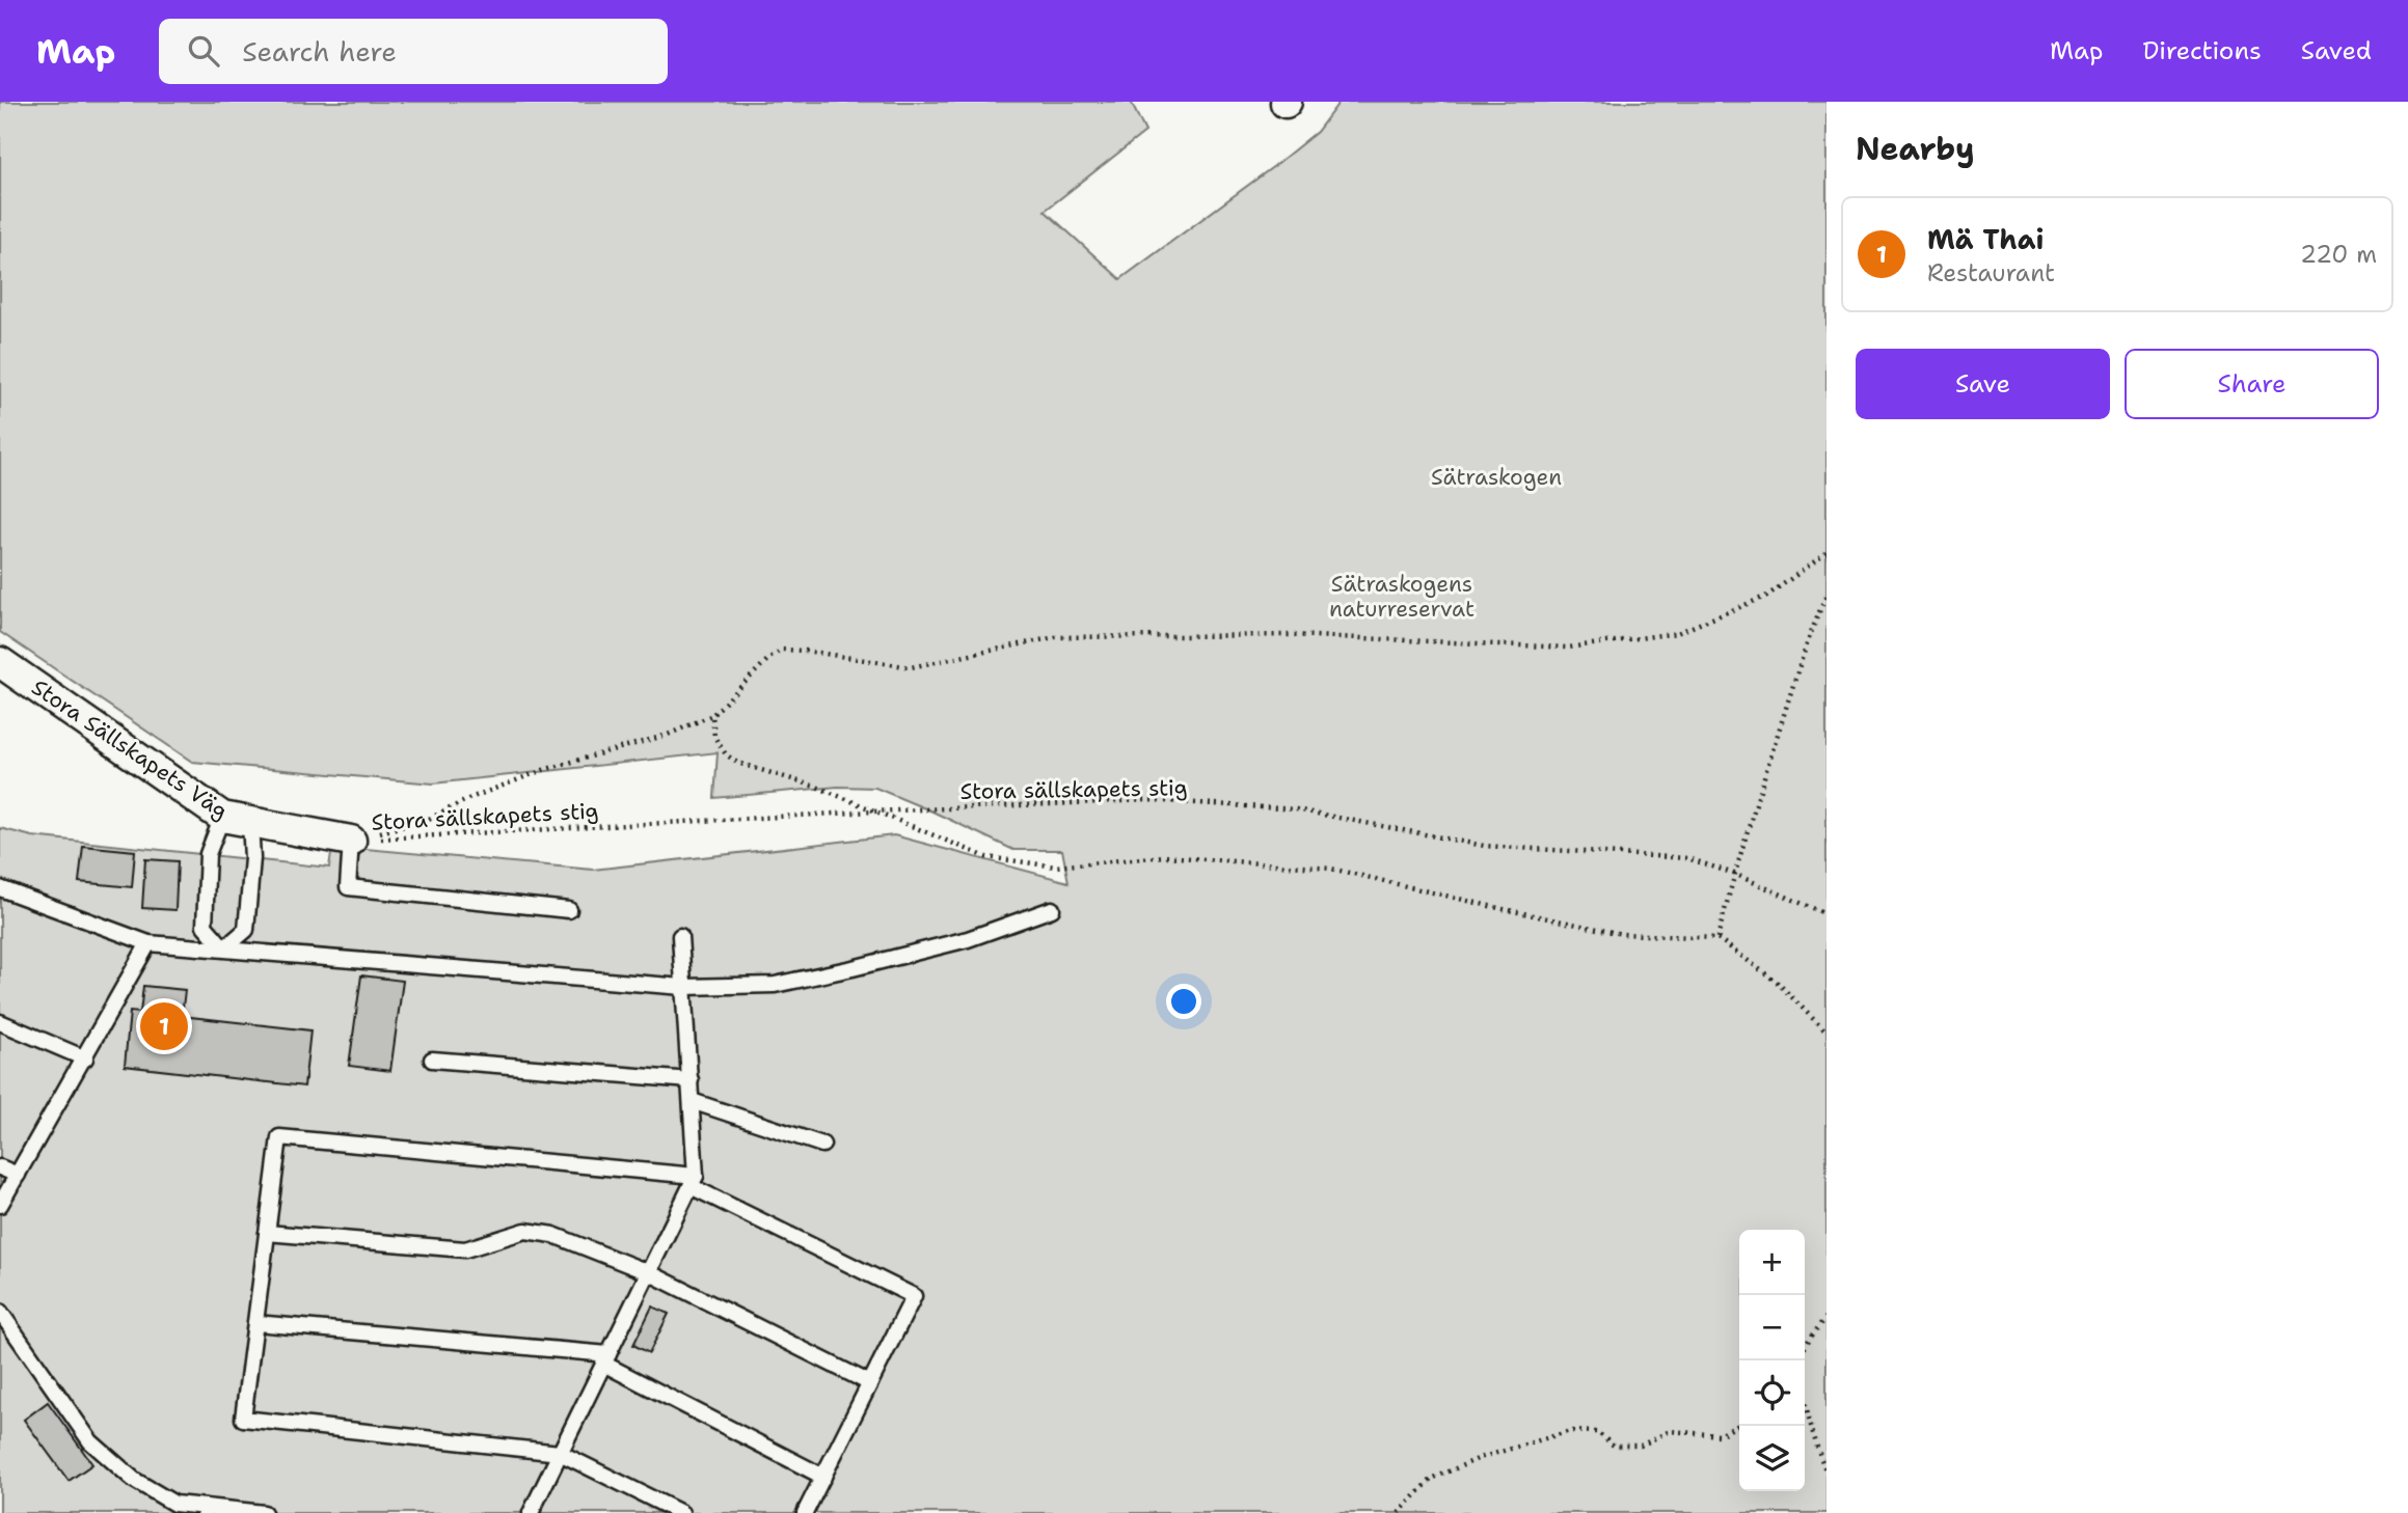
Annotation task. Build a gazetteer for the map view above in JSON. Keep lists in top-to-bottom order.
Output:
{
  "streets": {
    "street": ["Stora Sällskapets Väg"],
    "path": ["Stora sällskapets stig"]
  },
  "crossings": [
    ["Stora Sällskapets Väg", "Stora sällskapets stig"]
  ],
  "parks": ["Sätraskogen", "Sätraskogens naturreservat"],
  "page": {
    "header": "Map",
    "search": "Search here",
    "nav": ["Map", "Directions", "Saved"],
    "heading": "Nearby",
    "list": [
      {
        "mark": "1",
        "name": "Mä Thai",
        "note": "Restaurant",
        "value": "220 m"
      }
    ],
    "buttons": ["Save", "Share"],
    "pins": "1",
    "map_buttons": ["+", "−"]
  }
}
